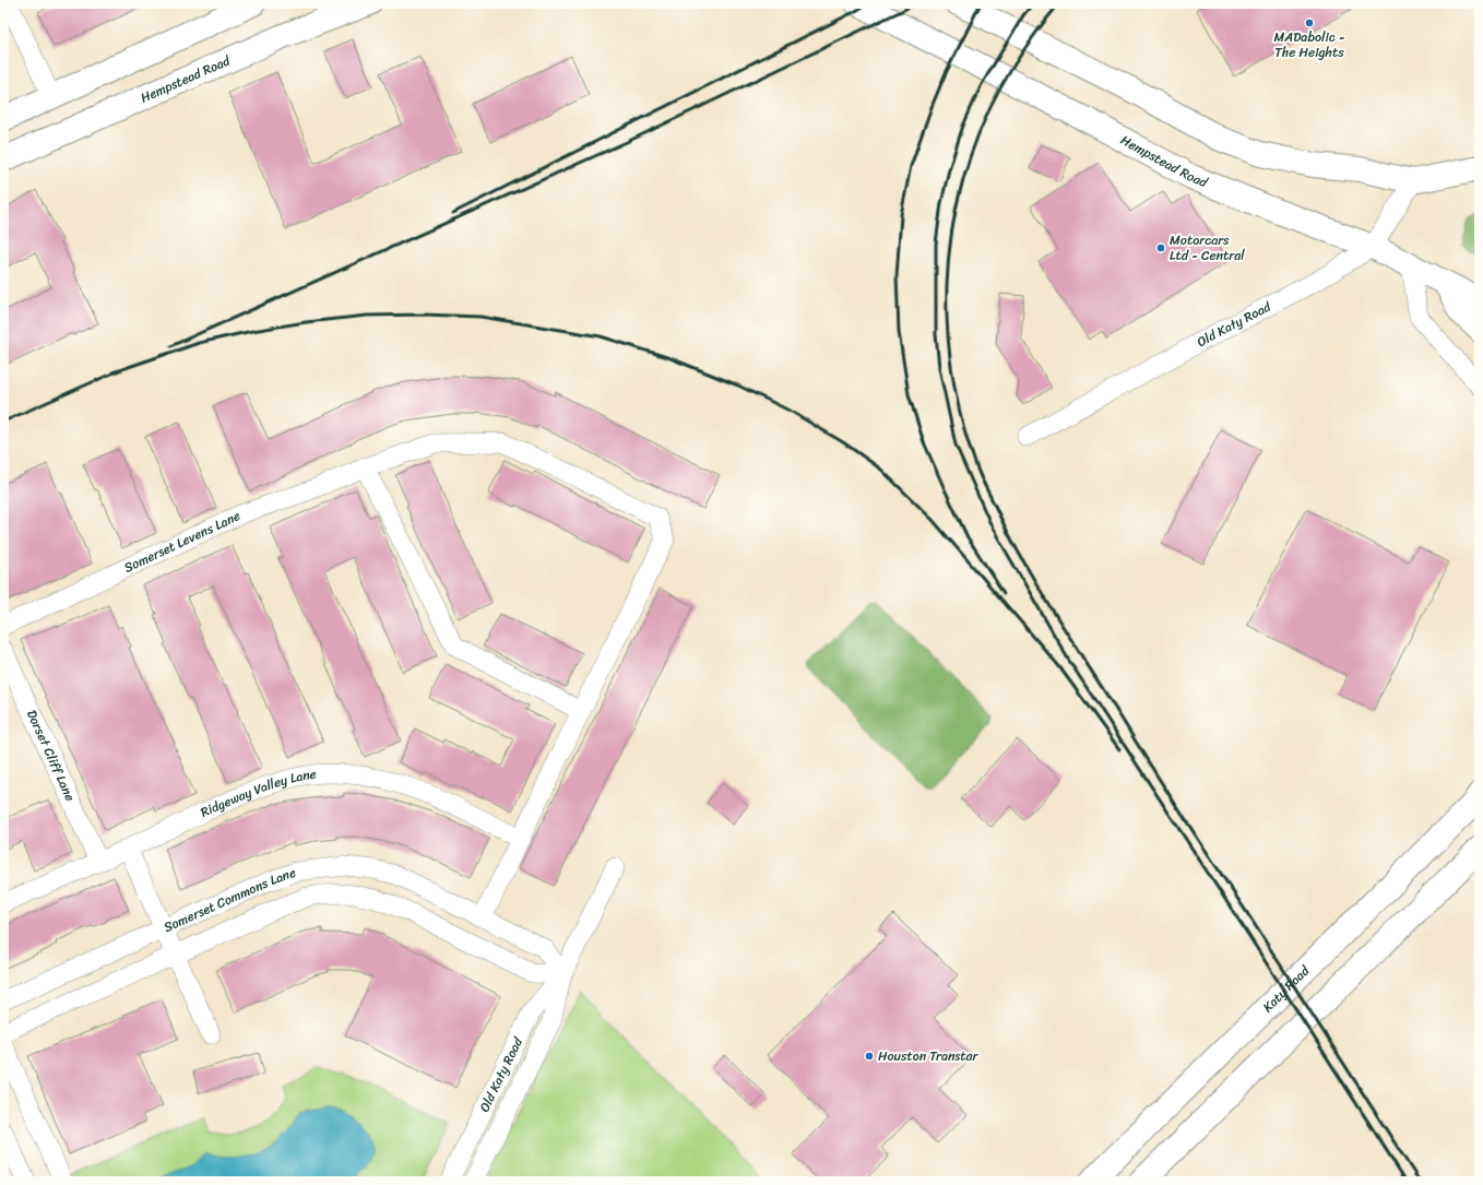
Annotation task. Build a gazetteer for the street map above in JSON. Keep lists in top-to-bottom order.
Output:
{
  "streets": {
    "main road": ["Hempstead Road", "Katy Road"],
    "street": [
      "Old Katy Road",
      "Somerset Levens Lane",
      "Dorset Cliff Lane",
      "Ridgeway Valley Lane",
      "Somerset Commons Lane"
    ]
  },
  "crossings": [
    ["Hempstead Road", "Old Katy Road"],
    ["Old Katy Road", "Somerset Commons Lane"],
    ["Somerset Levens Lane", "Ridgeway Valley Lane"],
    ["Somerset Levens Lane", "Somerset Commons Lane"],
    ["Dorset Cliff Lane", "Ridgeway Valley Lane"]
  ],
  "places": ["MADabolic - The Heights", "Motorcars Ltd - Central", "Houston Transtar"]
}
